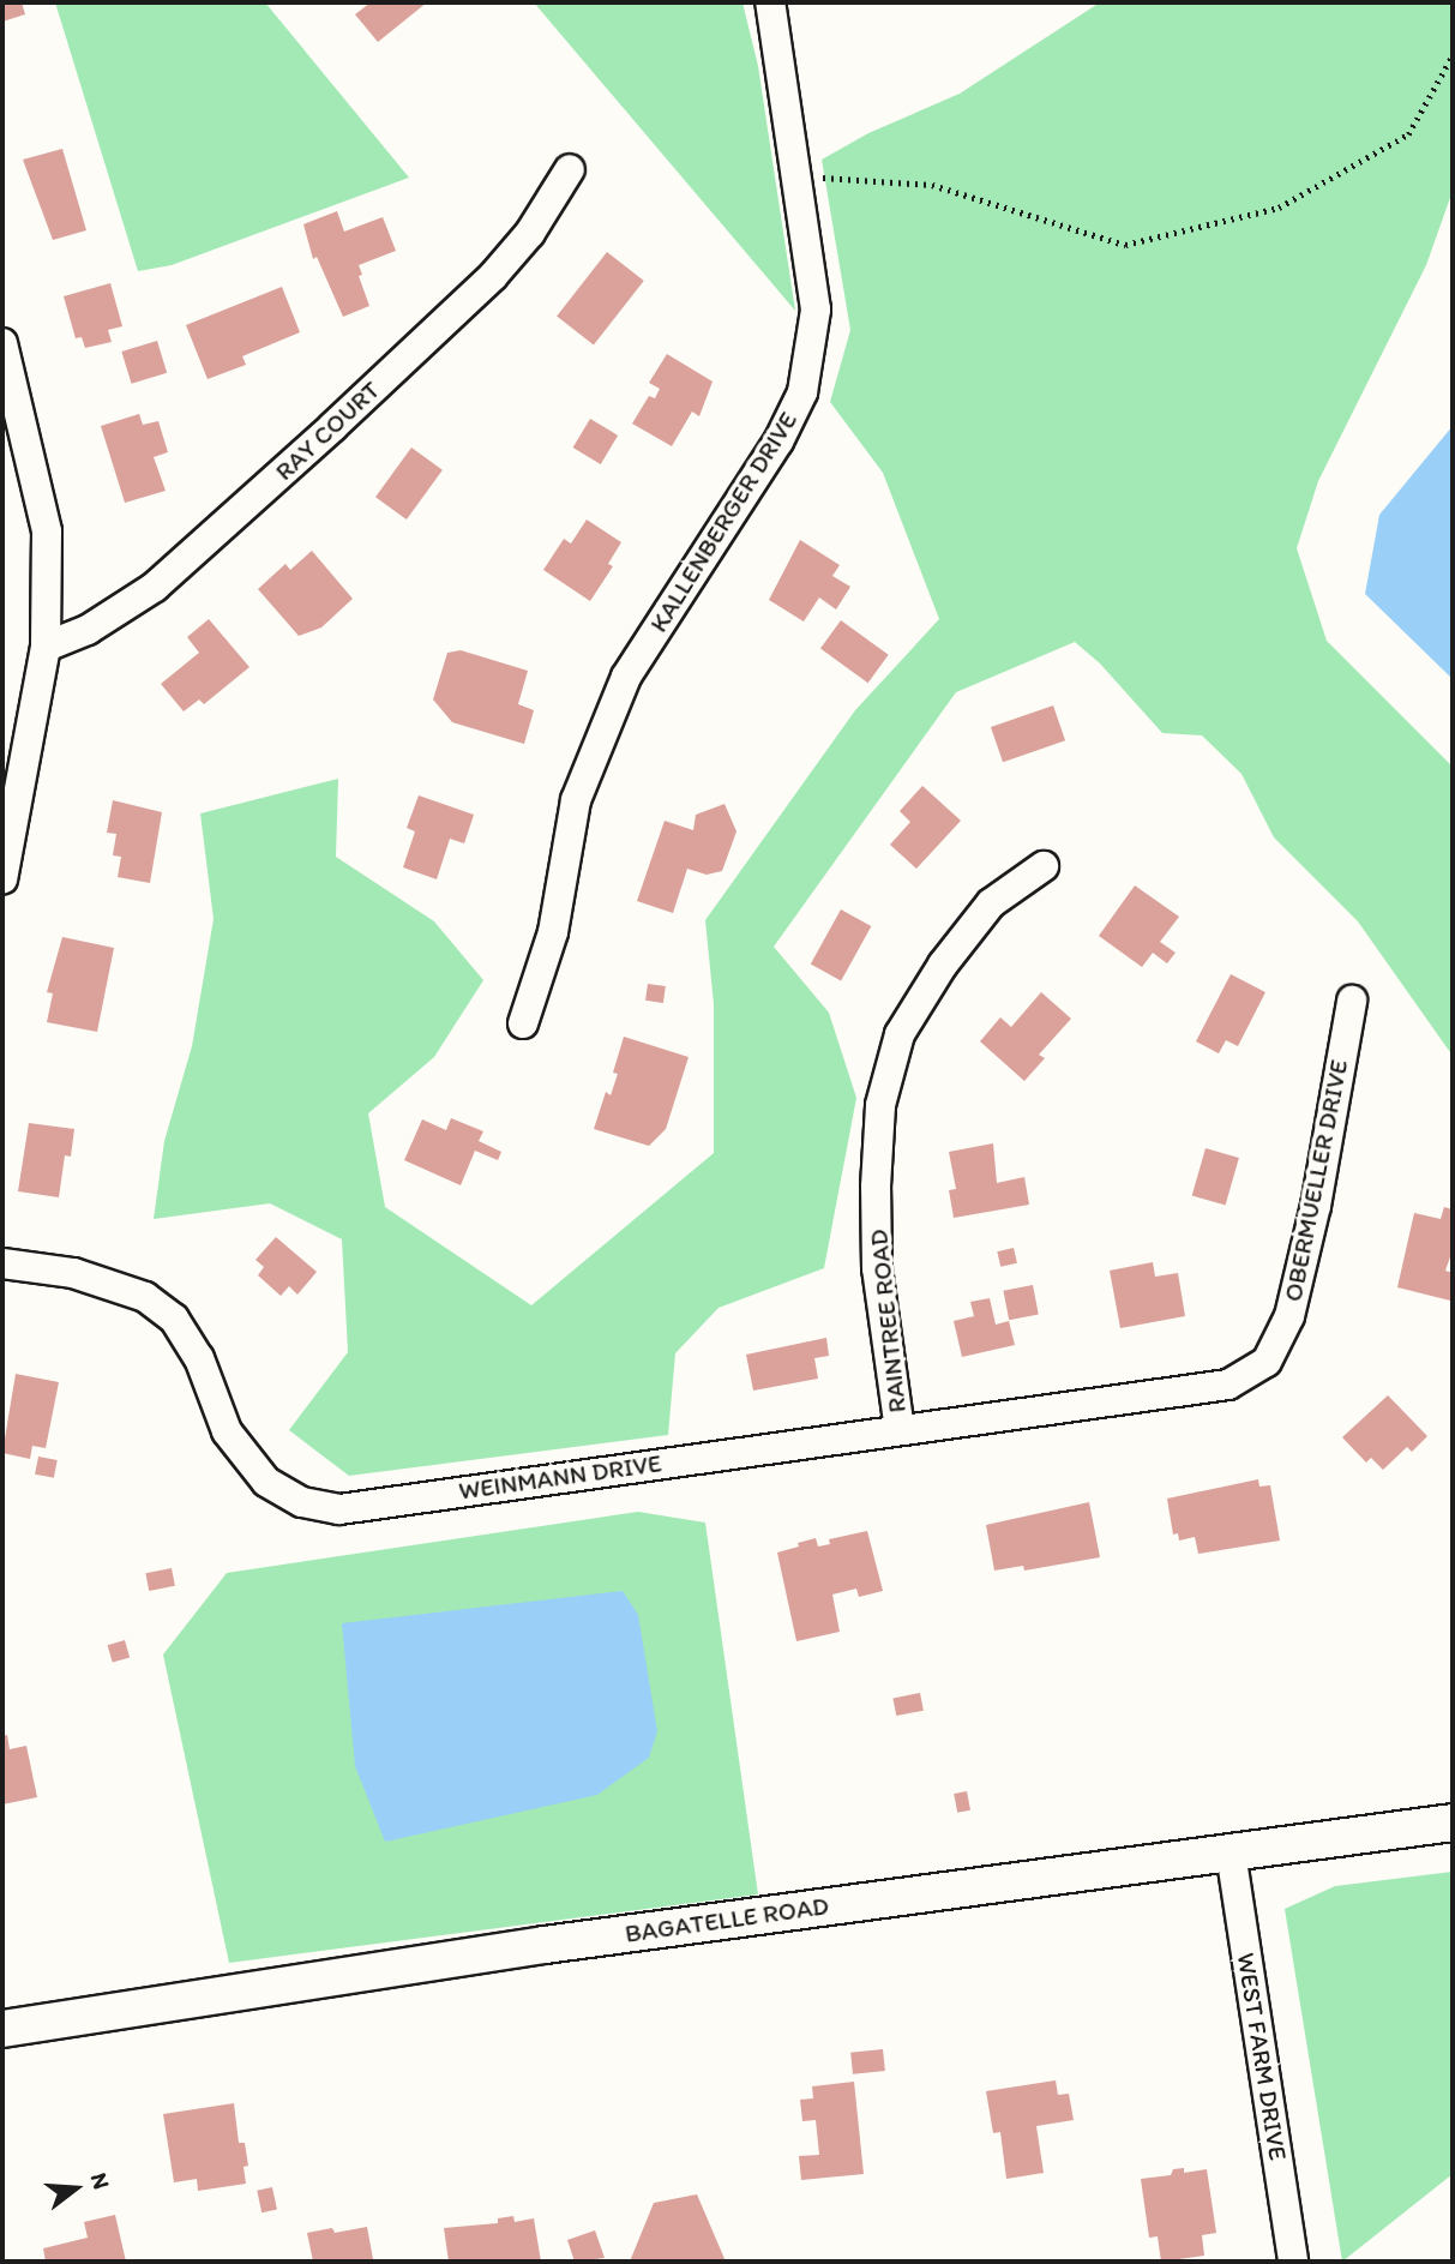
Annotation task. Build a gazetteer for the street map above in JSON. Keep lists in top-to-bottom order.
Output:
{
  "streets": {
    "street": [
      "RAY COURT",
      "KALLENBERGER DRIVE",
      "OBERMUELLER DRIVE",
      "RAINTREE ROAD",
      "WEINMANN DRIVE",
      "BAGATELLE ROAD",
      "WEST FARM DRIVE"
    ]
  },
  "crossings": [
    ["OBERMUELLER DRIVE", "WEINMANN DRIVE"],
    ["RAINTREE ROAD", "WEINMANN DRIVE"],
    ["BAGATELLE ROAD", "WEST FARM DRIVE"]
  ],
  "north": "right"
}
